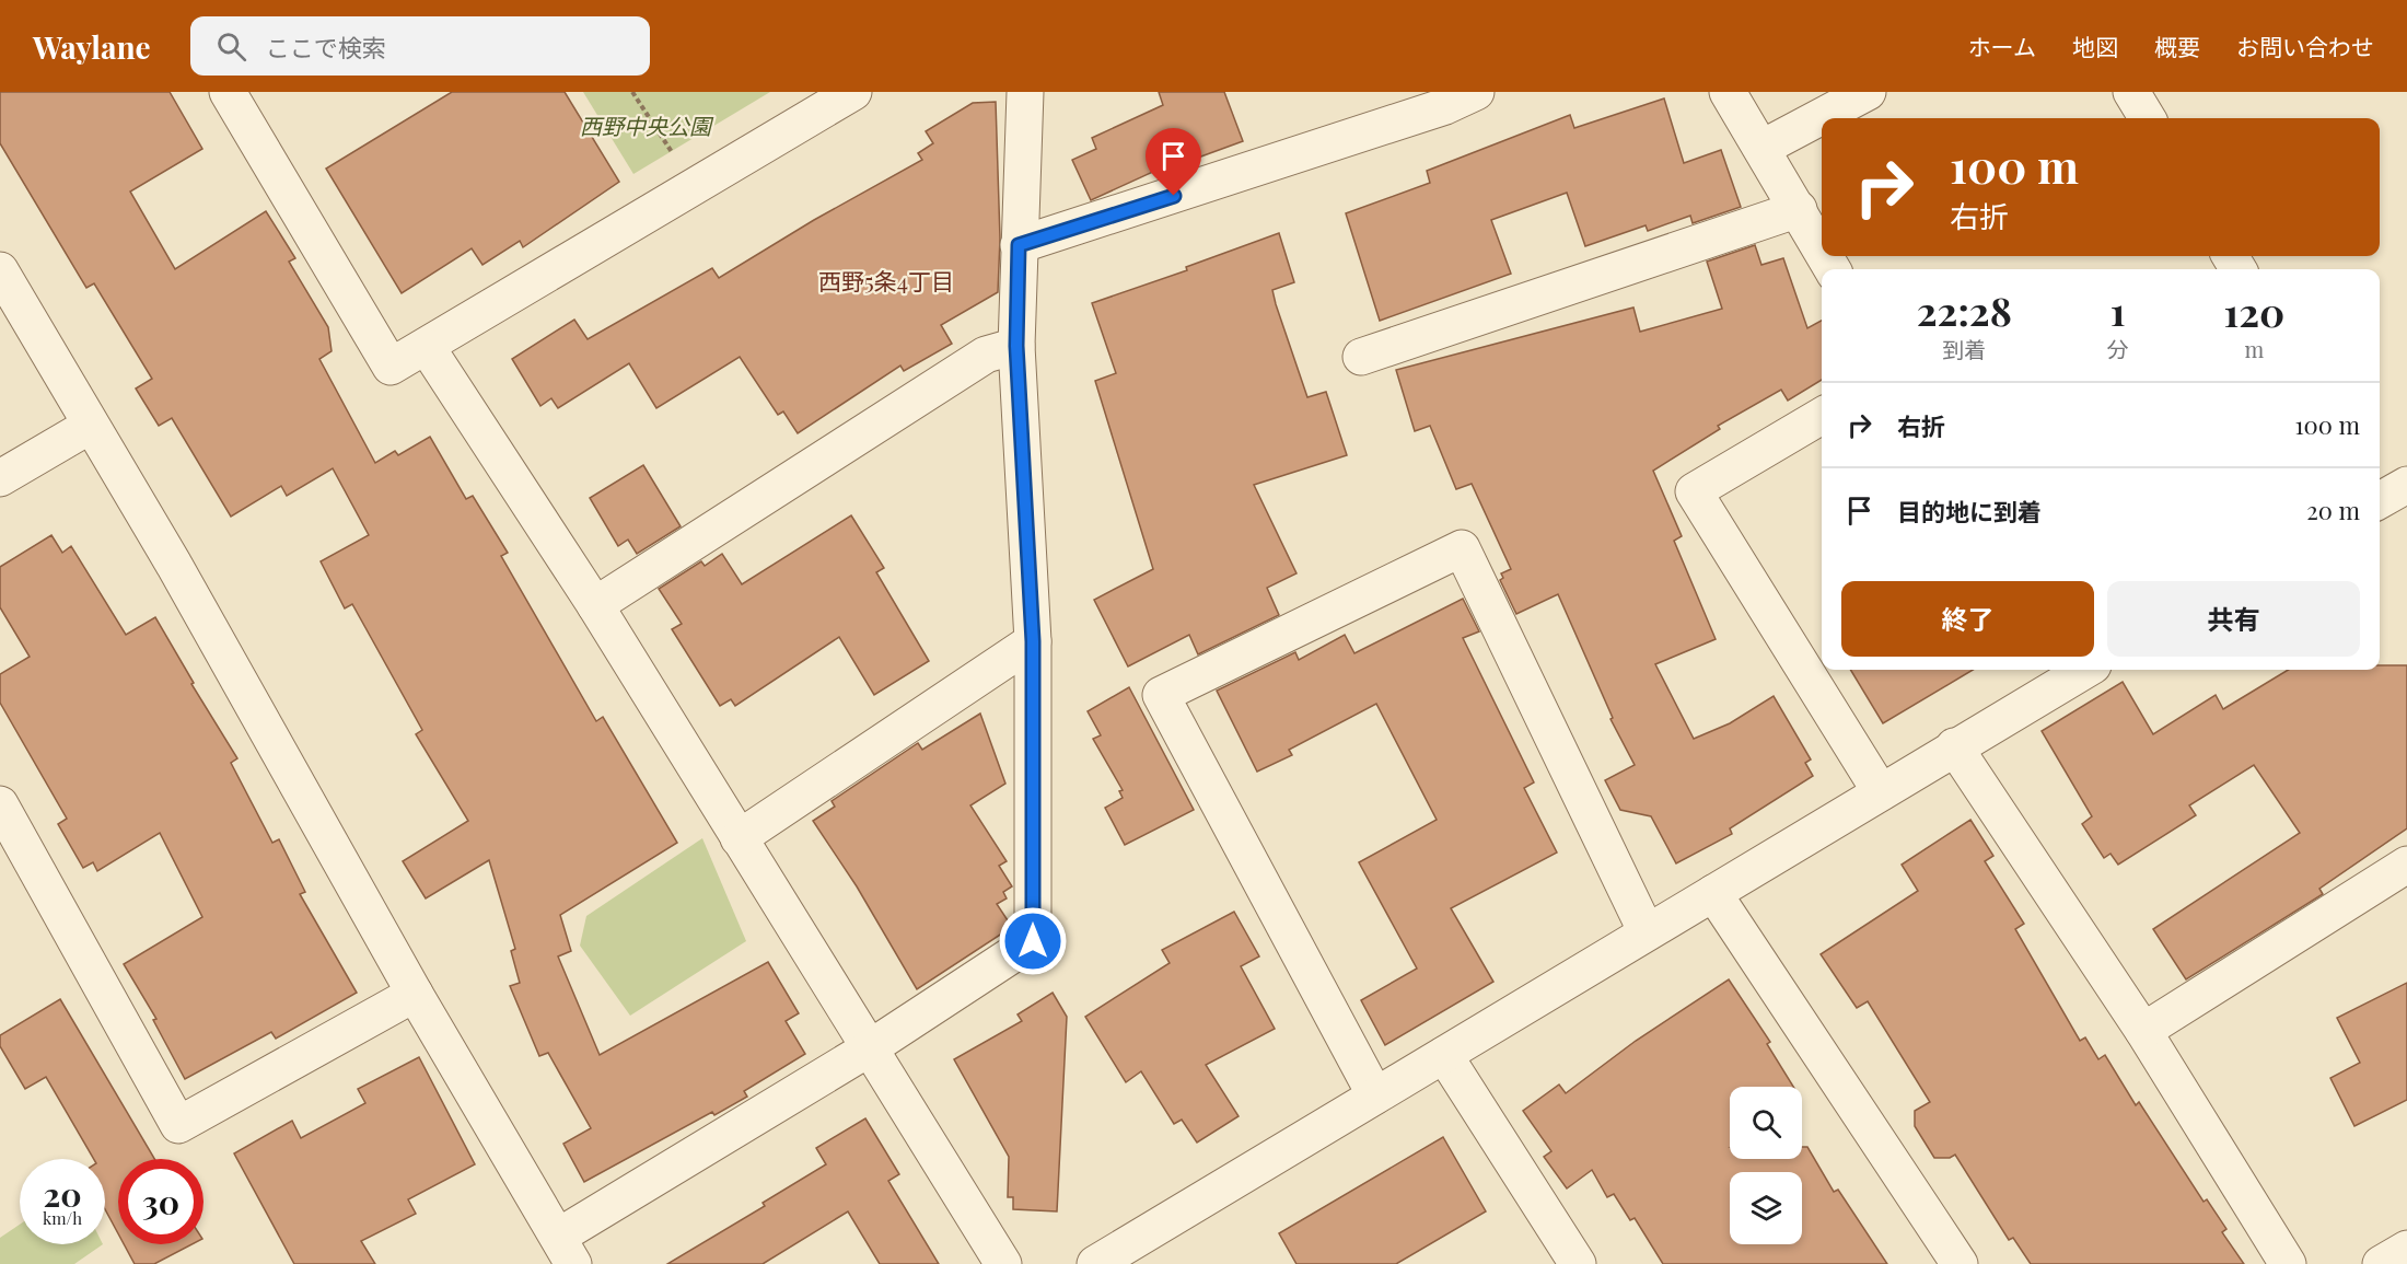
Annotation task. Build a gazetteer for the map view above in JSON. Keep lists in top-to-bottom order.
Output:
{
  "districts": ["西野5条4丁目"],
  "parks": ["西野中央公園"],
  "page": {
    "header": "Waylane",
    "search": "ここで検索",
    "nav": [
      "ホーム",
      "地図",
      "概要",
      "お問い合わせ"
    ],
    "turn": ["100 m", "右折"],
    "eta": [
      "22:28",
      "到着",
      "1",
      "分",
      "120",
      "m"
    ],
    "list": [
      {
        "name": "右折",
        "value": "100 m"
      },
      {
        "name": "目的地に到着",
        "value": "20 m"
      }
    ],
    "buttons": ["終了", "共有"],
    "speed": "20 km/h",
    "limit": "30"
  }
}
